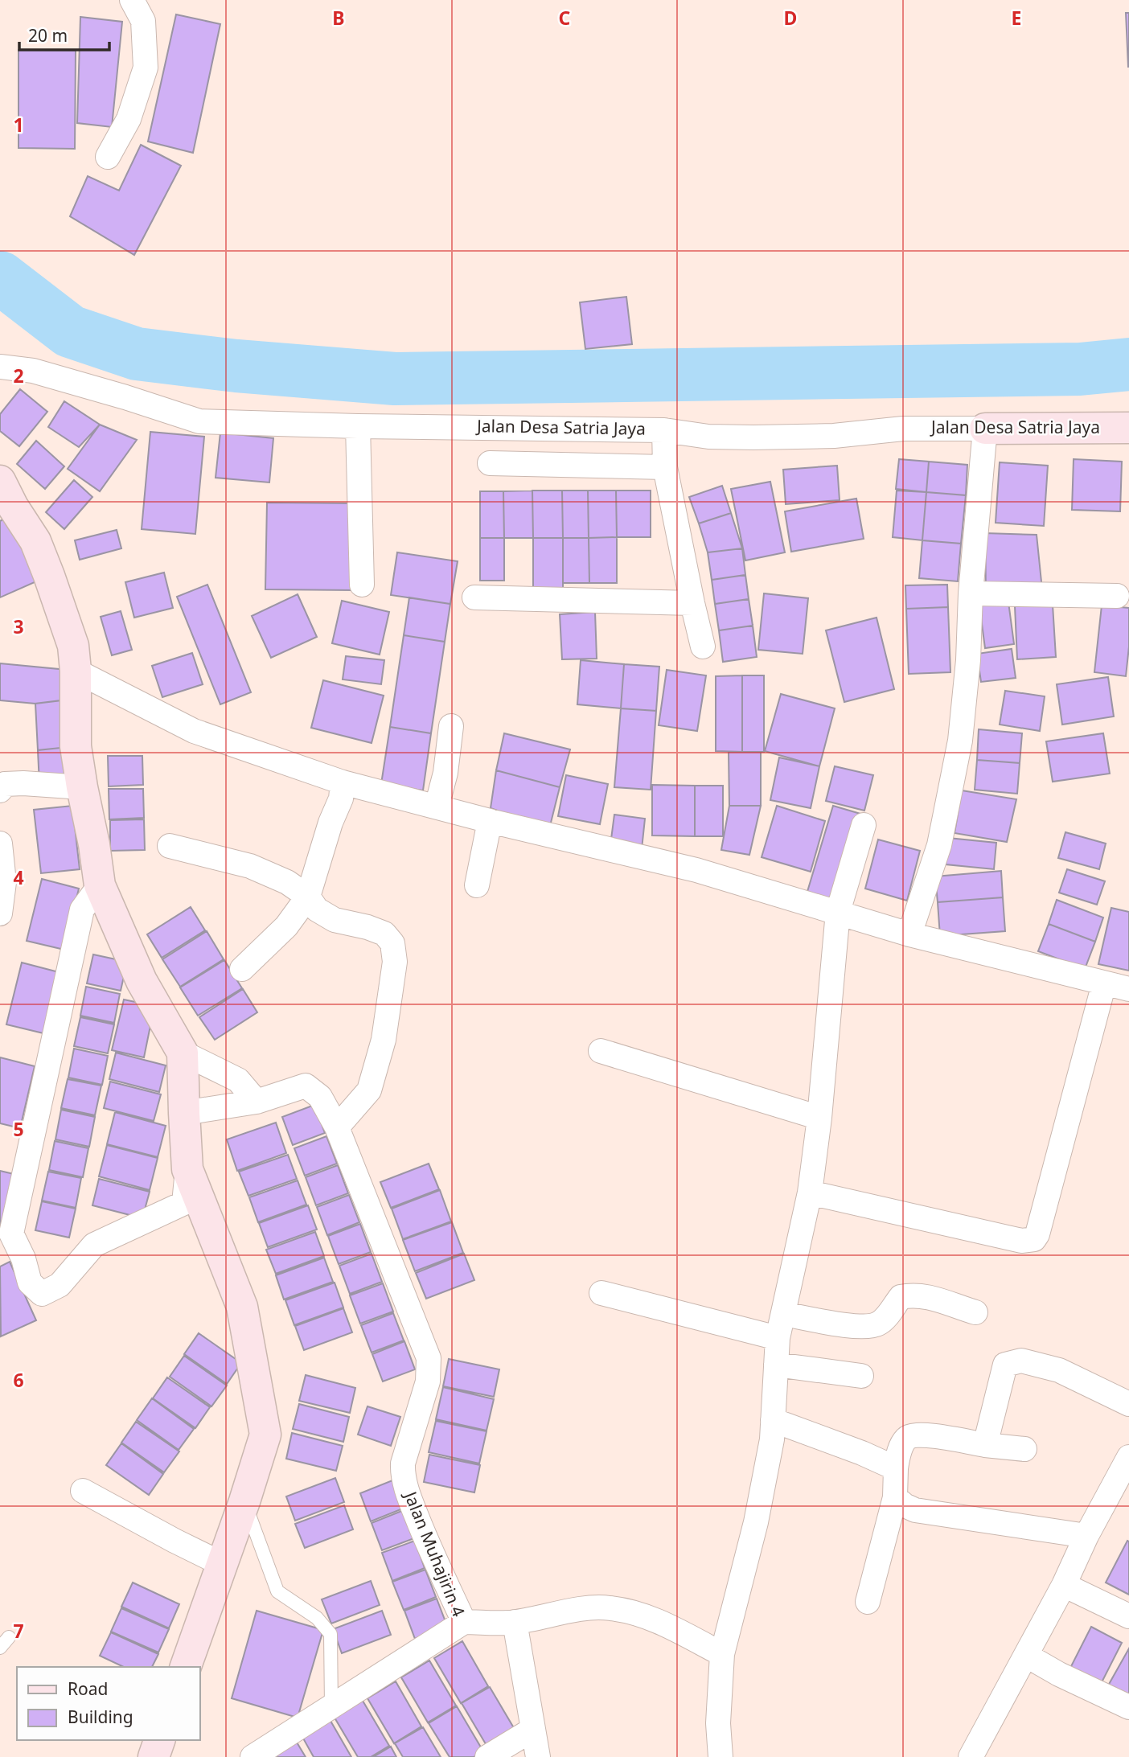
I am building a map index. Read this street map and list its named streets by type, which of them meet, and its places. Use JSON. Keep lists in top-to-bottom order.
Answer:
{
  "streets": {
    "street": ["Jalan Desa Satria Jaya", "Jalan Muhajirin 4"]
  },
  "legend": ["Road", "Building"],
  "scale_bar": "20 m",
  "grid": {
    "columns": [
      "B",
      "C",
      "D",
      "E"
    ],
    "rows": [
      "1",
      "2",
      "3",
      "4",
      "5",
      "6",
      "7"
    ]
  }
}
